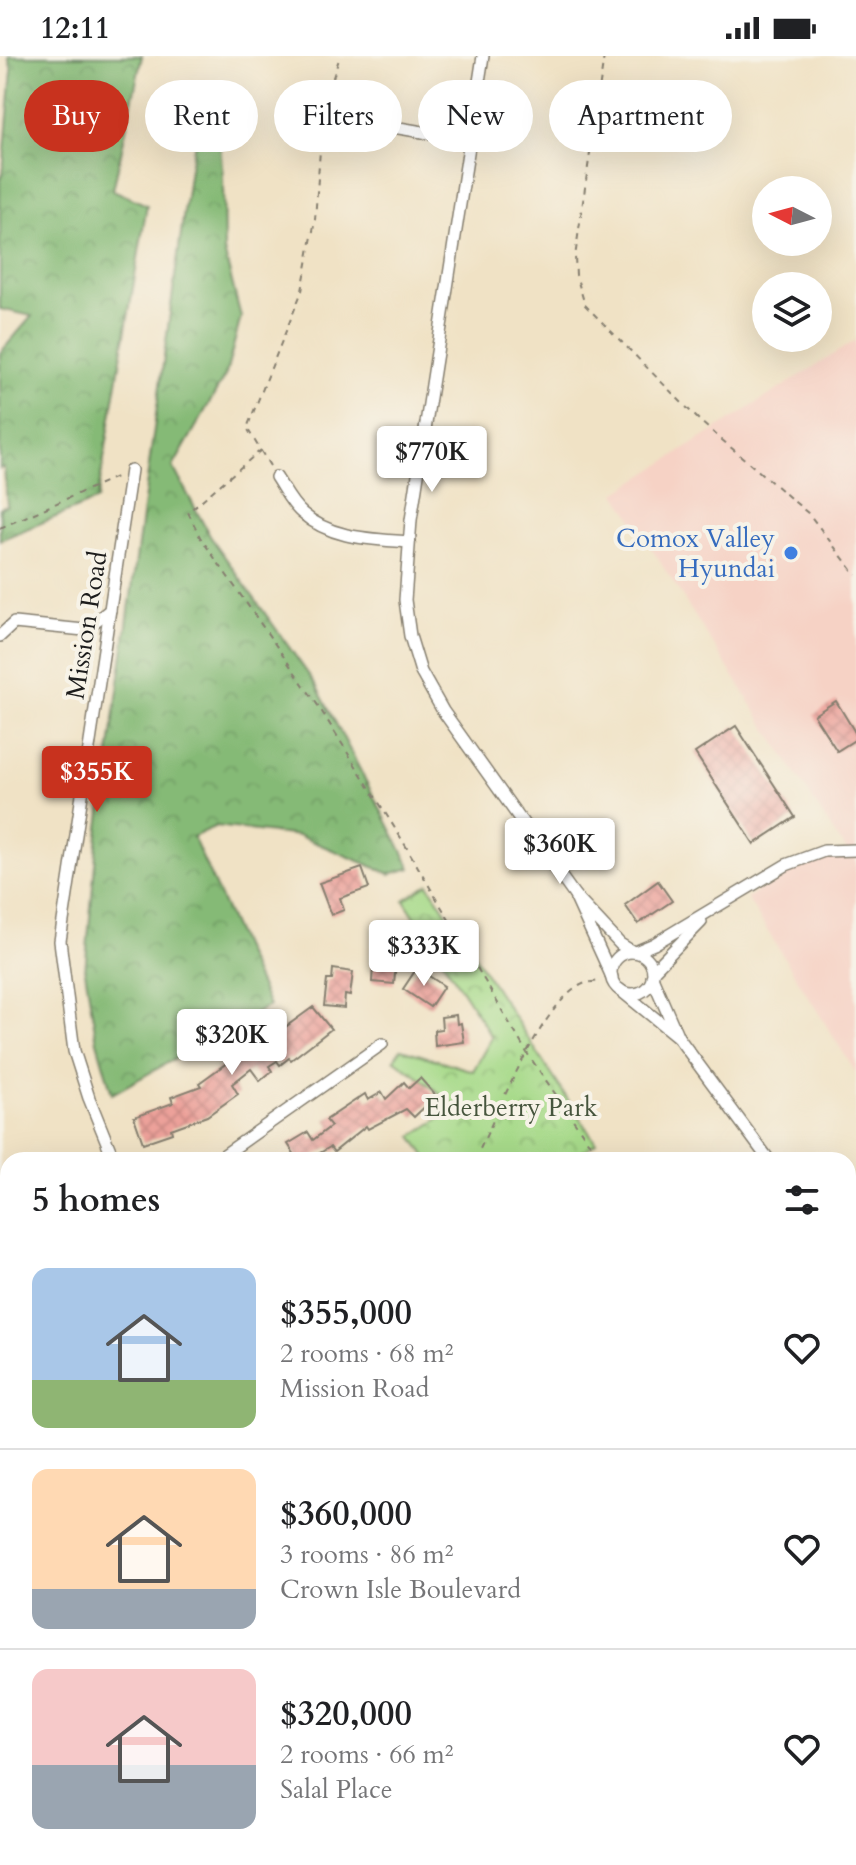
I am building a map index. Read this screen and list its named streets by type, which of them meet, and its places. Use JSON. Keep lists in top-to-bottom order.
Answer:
{
  "streets": {
    "street": ["Mission Road"]
  },
  "parks": ["Elderberry Park"],
  "places": ["Comox Valley Hyundai"],
  "north": "left",
  "page": {
    "status": "12:11",
    "chip": [
      "Buy",
      "Rent",
      "Filters",
      "New",
      "Apartment"
    ],
    "price": [
      "$770K",
      "$355K",
      "$360K",
      "$333K",
      "$320K"
    ],
    "heading": "5 homes",
    "list": [
      {
        "name": "$355,000",
        "note": "2 rooms · 68 m² · Mission Road"
      },
      {
        "name": "$360,000",
        "note": "3 rooms · 86 m² · Crown Isle Boulevard"
      },
      {
        "name": "$320,000",
        "note": "2 rooms · 66 m² · Salal Place"
      }
    ]
  }
}
